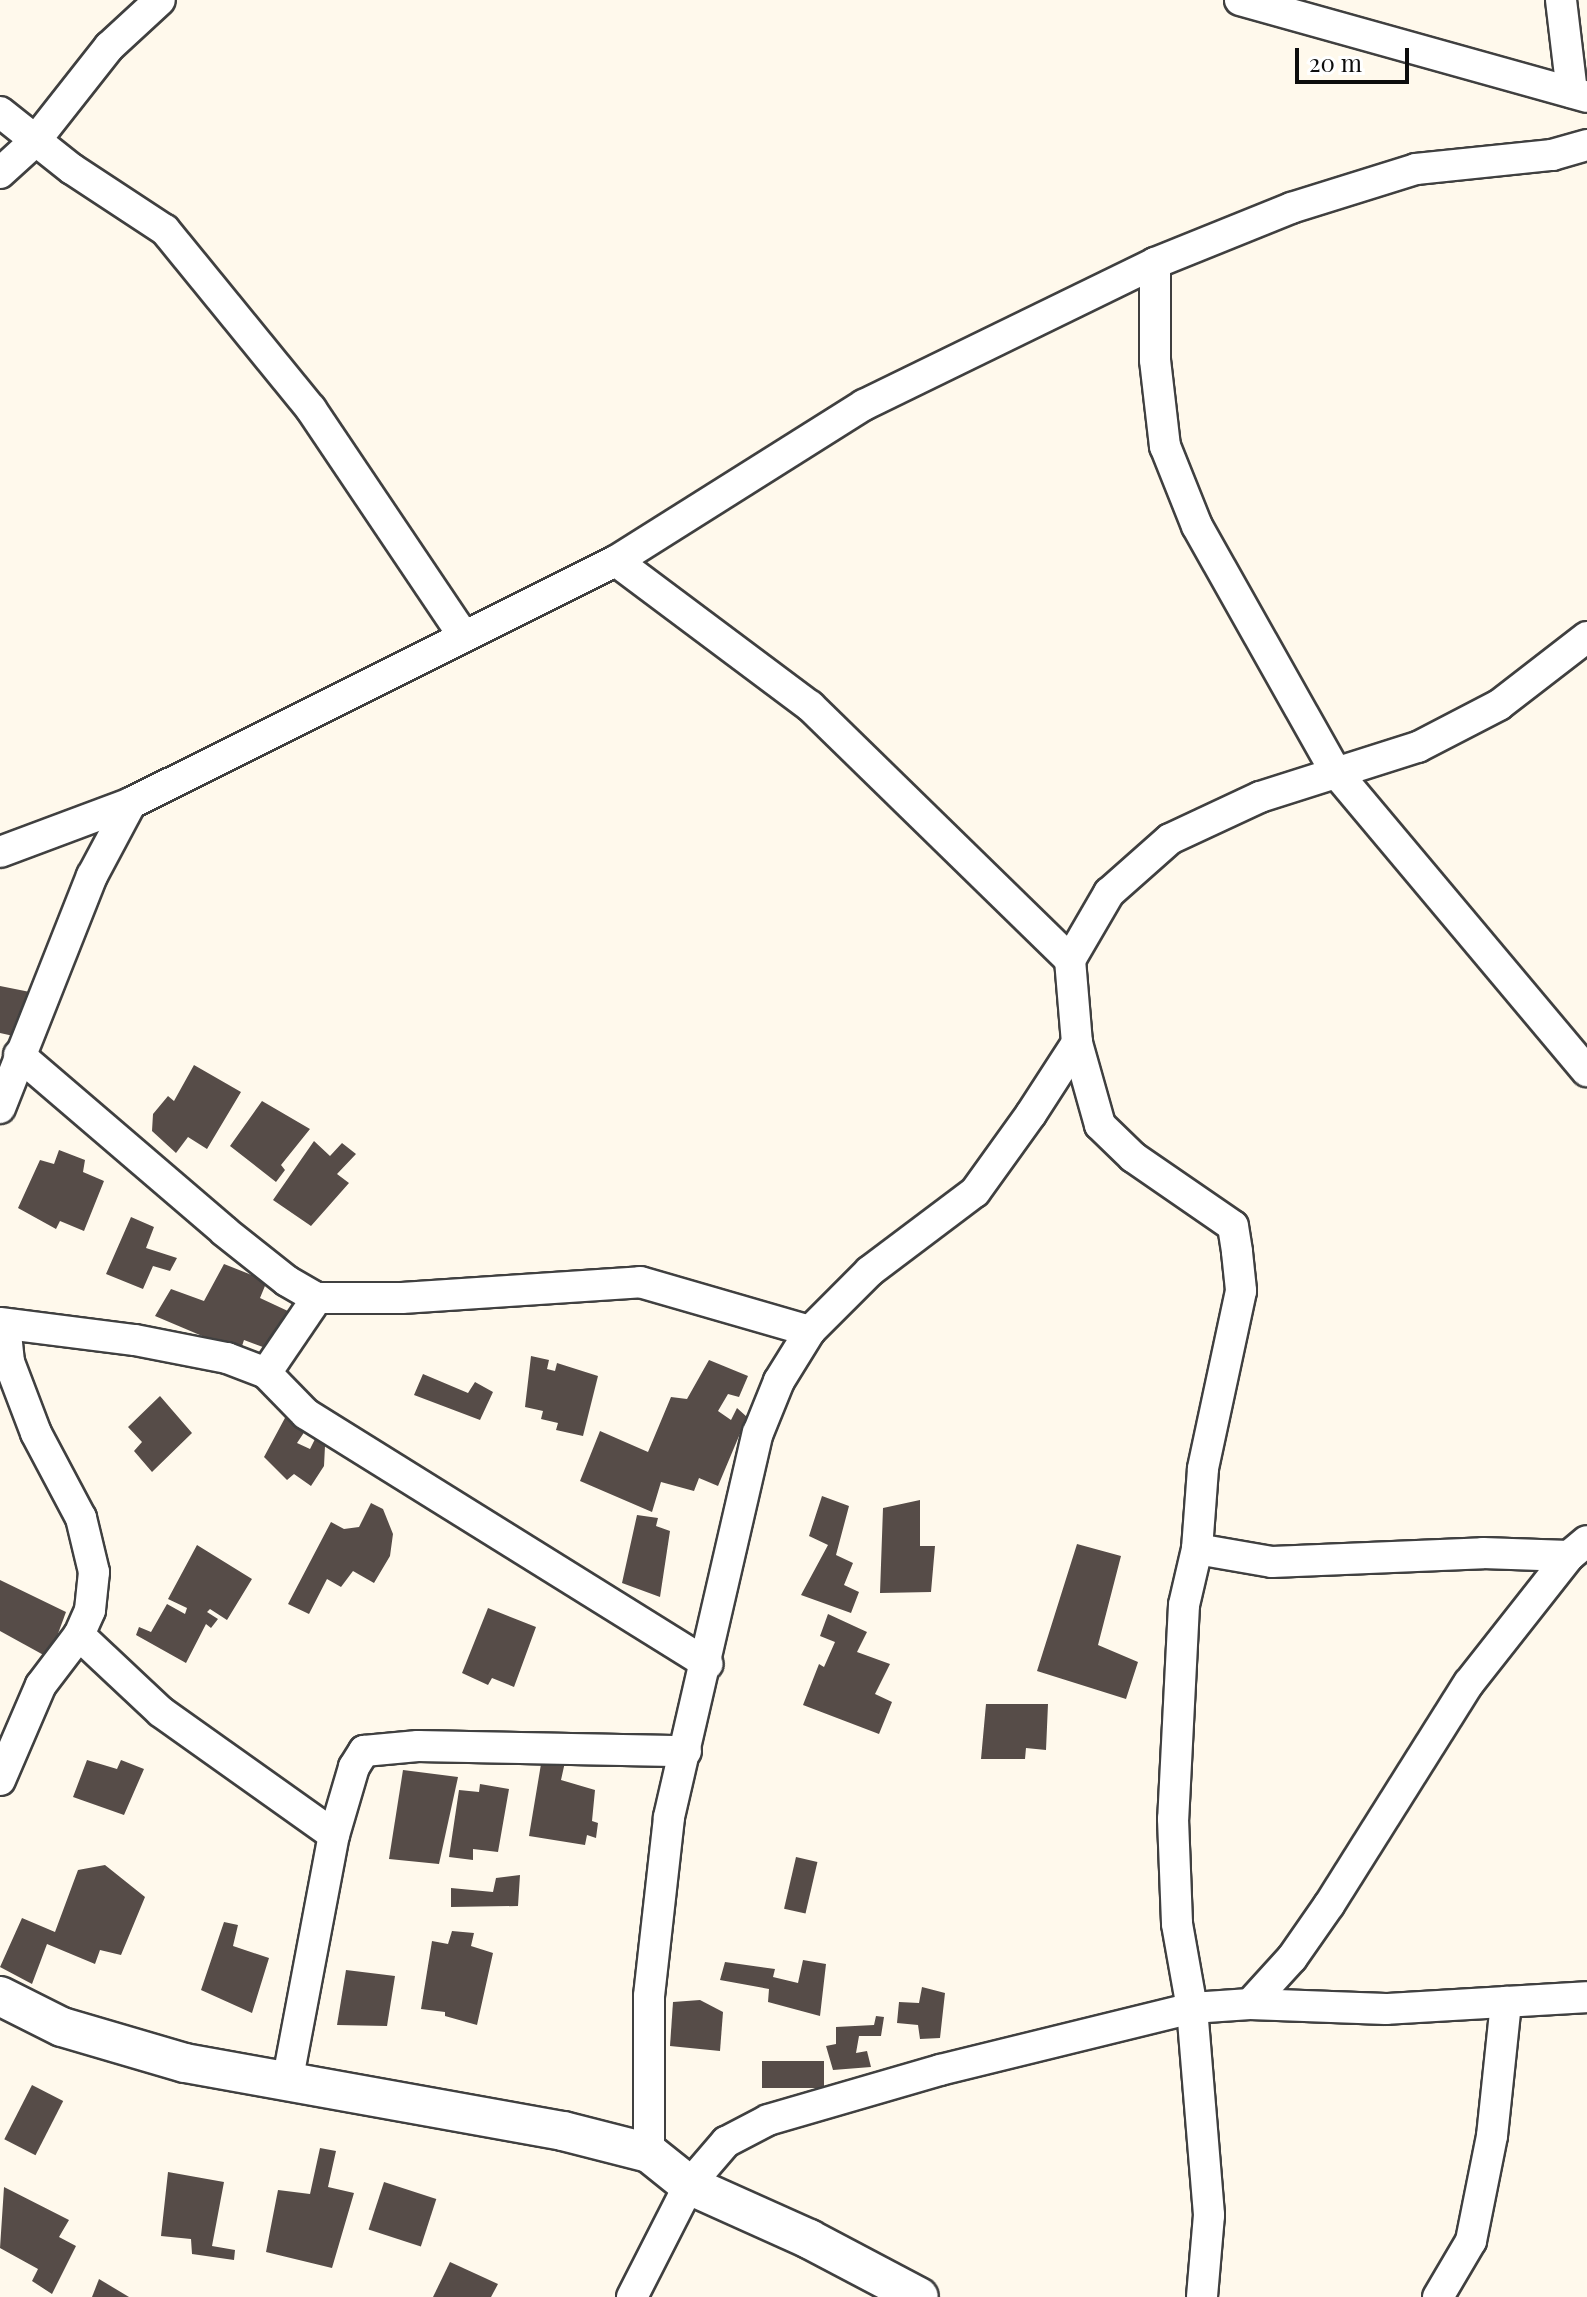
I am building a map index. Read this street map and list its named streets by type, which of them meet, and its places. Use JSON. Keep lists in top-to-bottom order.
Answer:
{
  "scale_bar": "20 m"
}
